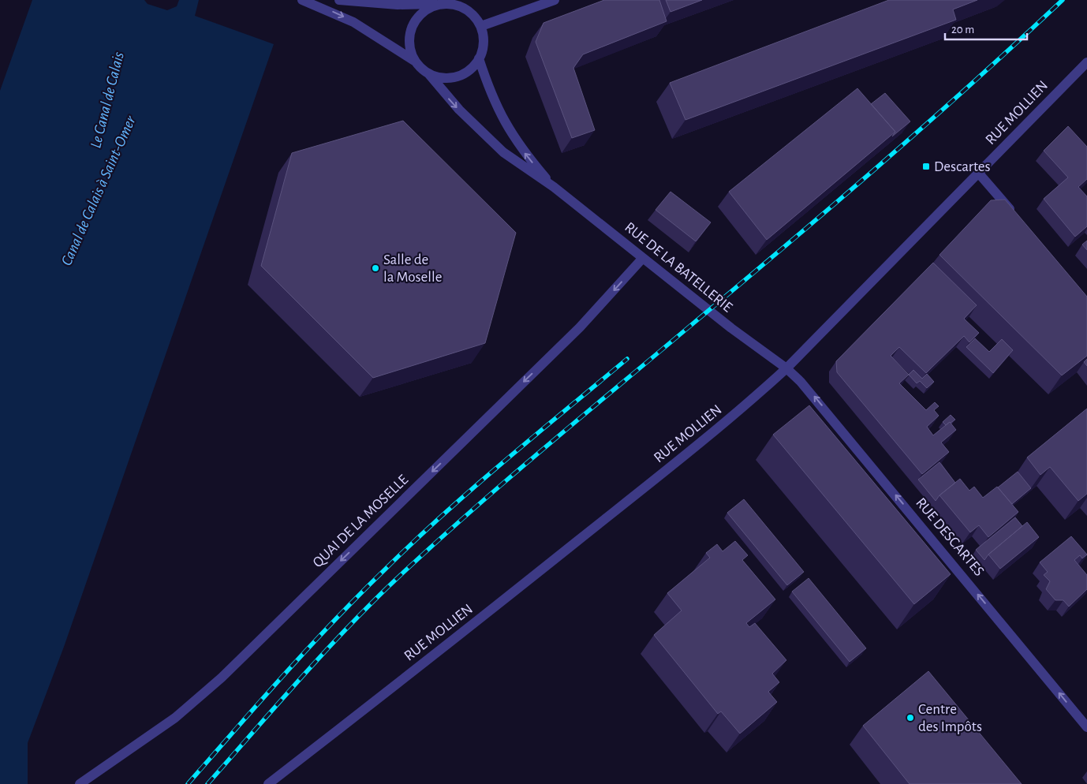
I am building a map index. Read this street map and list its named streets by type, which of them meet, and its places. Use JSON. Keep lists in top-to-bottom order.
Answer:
{
  "streets": {
    "street": [
      "RUE MOLLIEN",
      "RUE DE LA BATELLERIE",
      "QUAI DE LA MOSELLE",
      "RUE DESCARTES"
    ]
  },
  "crossings": [
    ["RUE MOLLIEN", "RUE DE LA BATELLERIE"],
    ["RUE MOLLIEN", "RUE DESCARTES"],
    ["RUE DE LA BATELLERIE", "QUAI DE LA MOSELLE"],
    ["RUE DE LA BATELLERIE", "RUE DESCARTES"]
  ],
  "one_way": ["QUAI DE LA MOSELLE", "RUE DESCARTES"],
  "water": ["Le Canal de Calais", "Canal de Calais à Saint-Omer"],
  "places": {
    "transit": ["Descartes"],
    "other": ["Salle de la Moselle", "Centre des Impôts"]
  },
  "scale_bar": "20 m"
}
